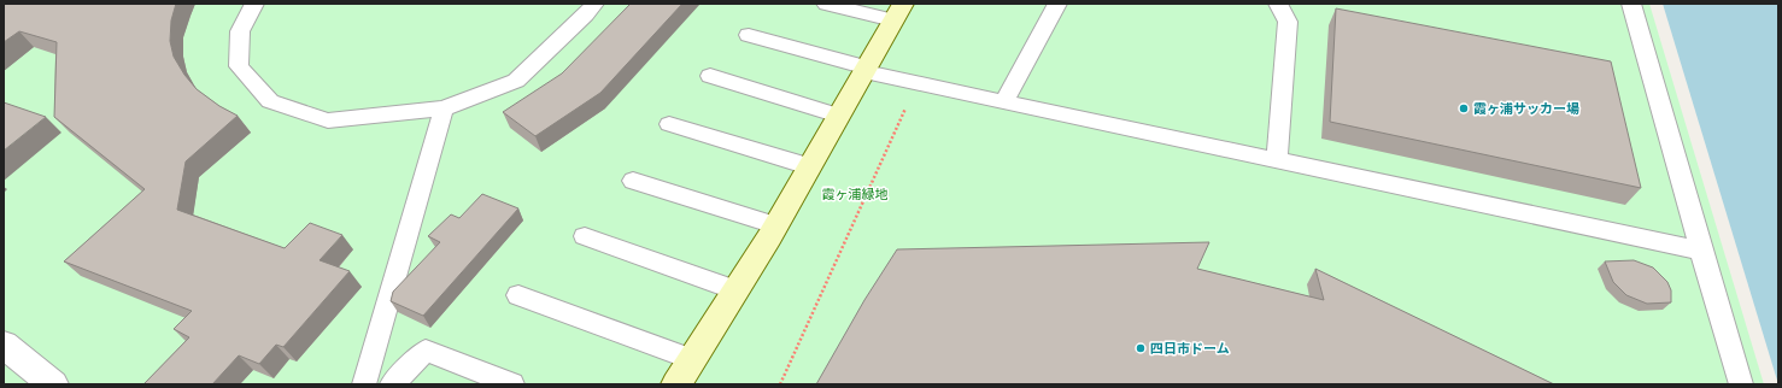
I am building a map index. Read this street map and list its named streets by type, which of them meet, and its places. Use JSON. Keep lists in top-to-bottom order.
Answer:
{
  "parks": ["霞ヶ浦緑地"],
  "places": ["霞ヶ浦サッカー場", "四日市ドーム"]
}
